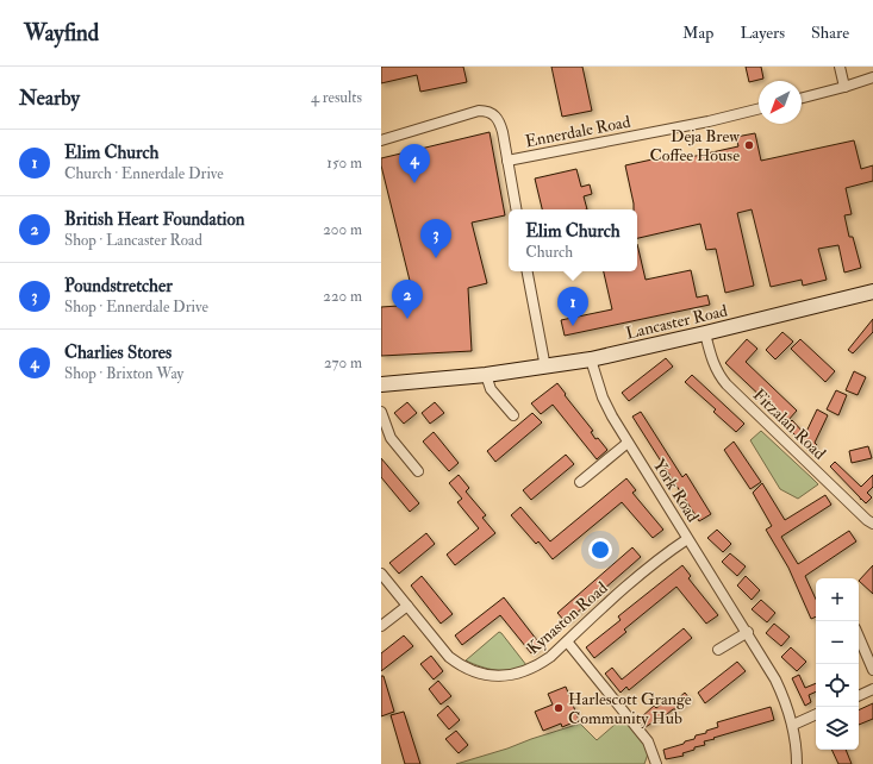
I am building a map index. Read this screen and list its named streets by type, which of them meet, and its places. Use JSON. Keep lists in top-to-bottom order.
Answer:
{
  "streets": {
    "street": [
      "Ennerdale Road",
      "Lancaster Road",
      "Fitzalan Road",
      "York Road",
      "Kynaston Road"
    ]
  },
  "crossings": [
    ["Lancaster Road", "Fitzalan Road"],
    ["Lancaster Road", "York Road"],
    ["York Road", "Kynaston Road"]
  ],
  "places": ["Deja Brew Coffee House", "Harlescott Grange Community Hub"],
  "north": "bottom left",
  "page": {
    "header": "Wayfind",
    "nav": ["Map", "Layers", "Share"],
    "heading": ["Nearby", "4 results"],
    "list": [
      {
        "mark": "1",
        "name": "Elim Church",
        "note": "Church · Ennerdale Drive",
        "value": "150 m"
      },
      {
        "mark": "2",
        "name": "British Heart Foundation",
        "note": "Shop · Lancaster Road",
        "value": "200 m"
      },
      {
        "mark": "3",
        "name": "Poundstretcher",
        "note": "Shop · Ennerdale Drive",
        "value": "220 m"
      },
      {
        "mark": "4",
        "name": "Charlies Stores",
        "note": "Shop · Brixton Way",
        "value": "270 m"
      }
    ],
    "pins": [
      "4",
      "3",
      "2",
      "1"
    ],
    "popup": ["Elim Church", "Church"],
    "map_buttons": ["+", "−"]
  }
}
